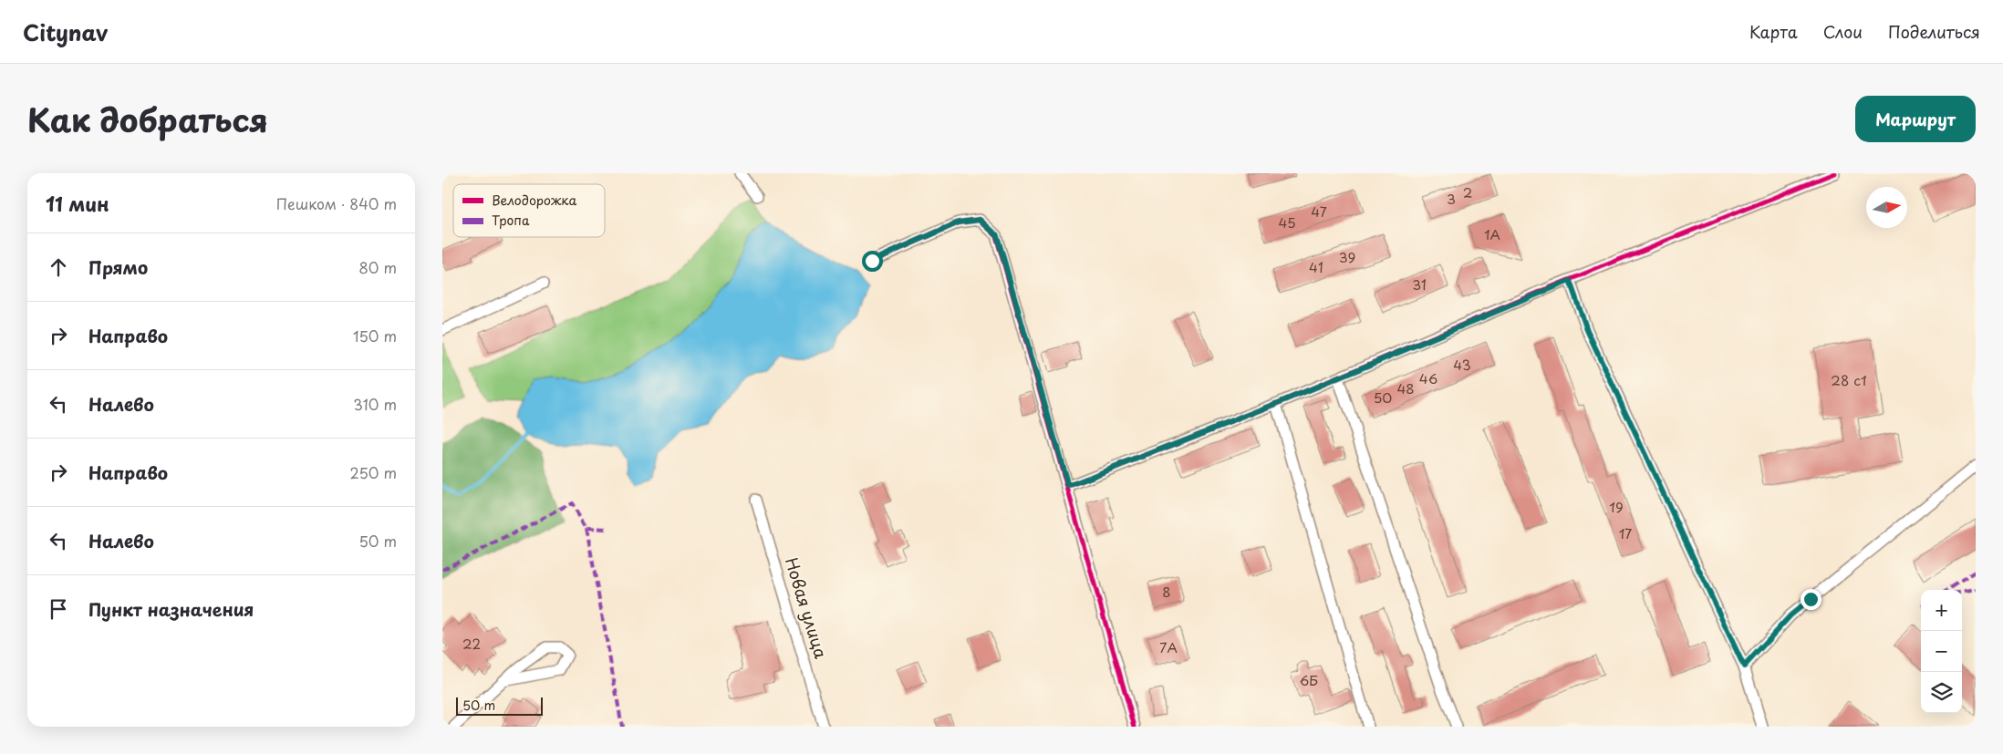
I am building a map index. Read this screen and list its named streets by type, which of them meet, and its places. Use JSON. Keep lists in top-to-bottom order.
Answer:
{
  "streets": {
    "street": ["Новая улица"]
  },
  "house_numbers": [
    "2",
    "3",
    "47",
    "45",
    "1А",
    "39",
    "41",
    "31",
    "43",
    "46",
    "28 с1",
    "48",
    "50",
    "19",
    "17",
    "8",
    "22",
    "7А",
    "6Б"
  ],
  "legend": ["Велодорожка", "Тропа"],
  "scale_bar": "50 m",
  "north": "right",
  "page": {
    "header": "Citynav",
    "nav": ["Карта", "Слои", "Поделиться"],
    "title": "Как добраться",
    "buttons": "Маршрут",
    "heading": ["11 мин", "Пешком · 840 m"],
    "list": [
      ["Прямо", "80 m"],
      ["Направо", "150 m"],
      ["Налево", "310 m"],
      ["Направо", "250 m"],
      ["Налево", "50 m"],
      "Пункт назначения"
    ],
    "map_buttons": ["+", "−"],
    "scale": "50 m"
  }
}
